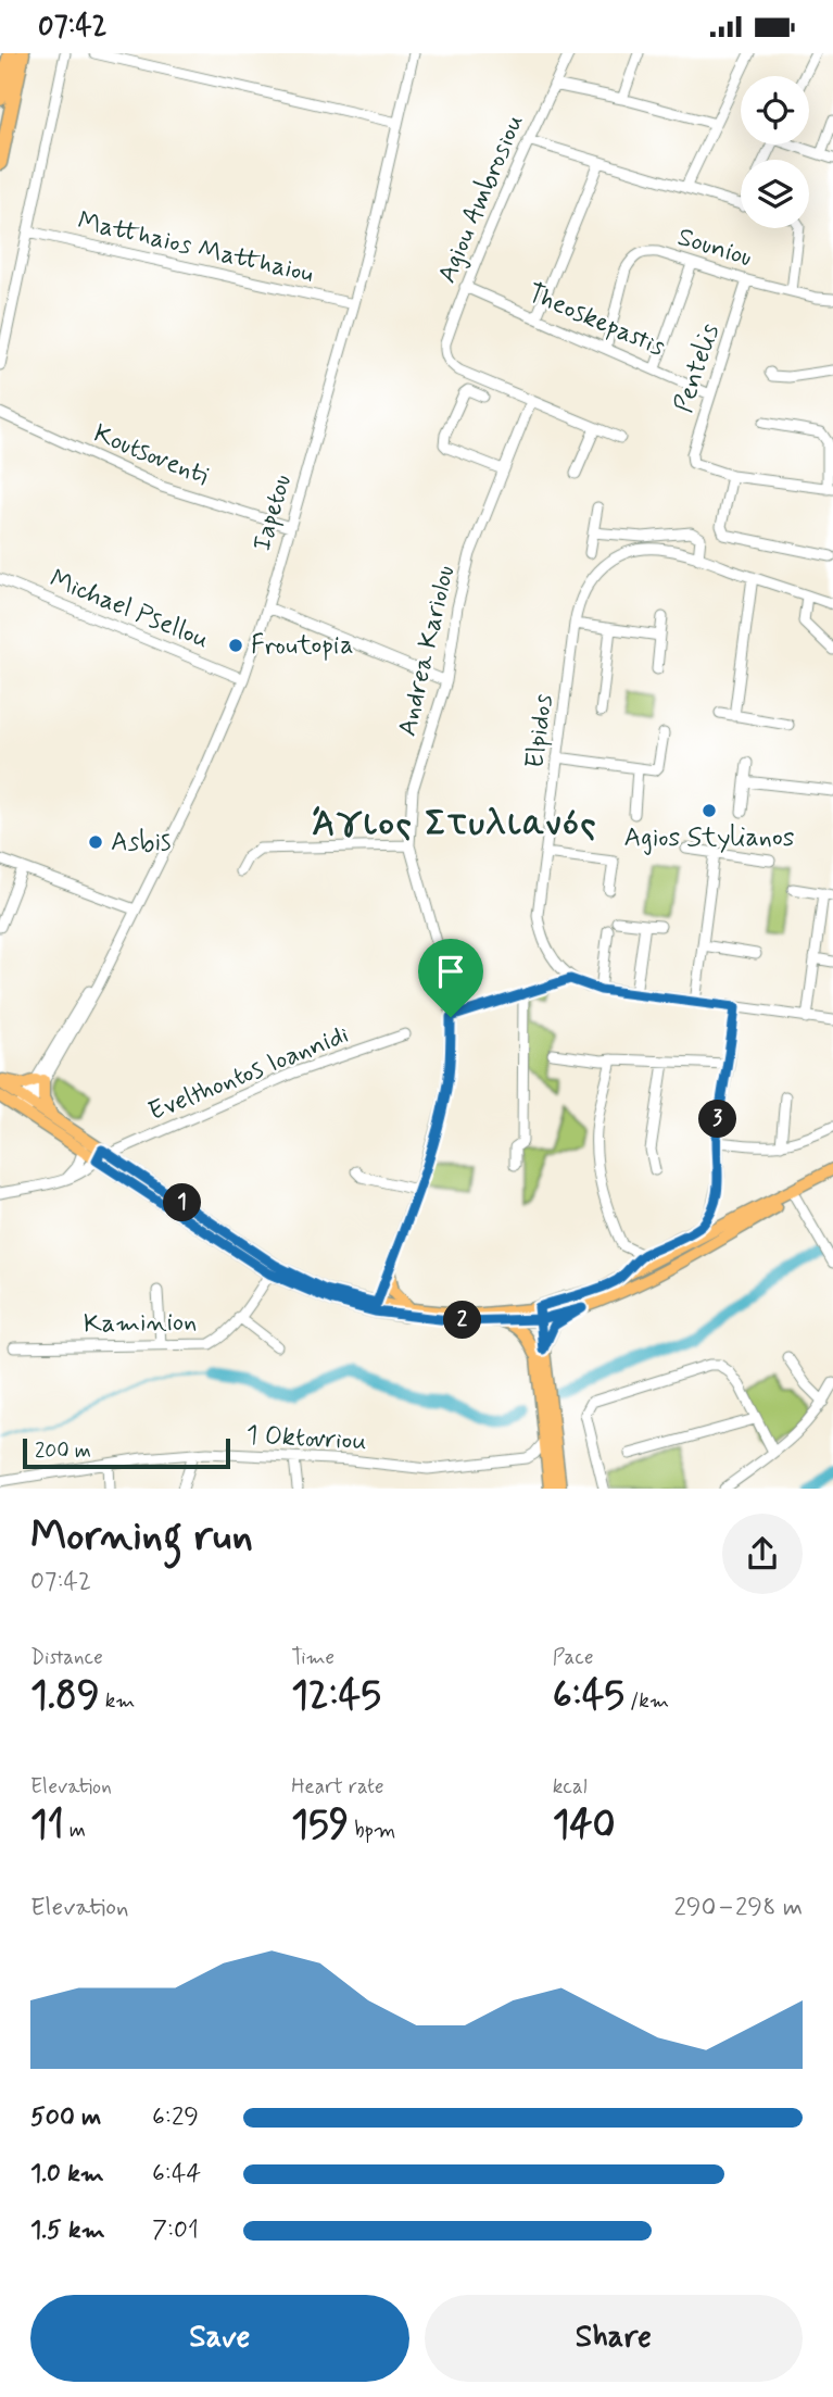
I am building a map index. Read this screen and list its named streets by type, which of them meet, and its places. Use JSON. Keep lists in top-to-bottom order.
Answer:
{
  "streets": {
    "street": [
      "Agiou Ambrosiou",
      "Matthaios Matthaiou",
      "Souniou",
      "Theoskepastis",
      "Pentelis",
      "Koutsoventi",
      "Iapetou",
      "Michael Psellou",
      "Andrea Kariolou",
      "Elpidos",
      "Evelthontos Ioannidi",
      "Kaminion",
      "1 Oktovriou"
    ]
  },
  "crossings": [
    ["Agiou Ambrosiou", "Theoskepastis"],
    ["Agiou Ambrosiou", "Andrea Kariolou"],
    ["Matthaios Matthaiou", "Iapetou"],
    ["Souniou", "Theoskepastis"],
    ["Souniou", "Pentelis"],
    ["Theoskepastis", "Pentelis"],
    ["Koutsoventi", "Iapetou"],
    ["Iapetou", "Michael Psellou"]
  ],
  "districts": ["Άγιος Στυλιανός"],
  "places": ["Froutopia", "Agios Stylianos", "Asbis"],
  "scale_bar": "200 m",
  "page": {
    "status": "07:42",
    "pins": ["3", "1", "2"],
    "scale": "200 m",
    "heading": ["Morning run", "07:42"],
    "stats": [
      ["Distance", "1.89 km"],
      ["Time", "12:45"],
      ["Pace", "6:45 /km"],
      ["Elevation", "11 m"],
      ["Heart rate", "159 bpm"],
      ["kcal", "140"]
    ],
    "chart": ["Elevation", "290–298 m"],
    "list": [
      {
        "name": "500 m",
        "note": "6:29"
      },
      {
        "name": "1.0 km",
        "note": "6:44"
      },
      {
        "name": "1.5 km",
        "note": "7:01"
      }
    ],
    "buttons": ["Save", "Share"]
  }
}
